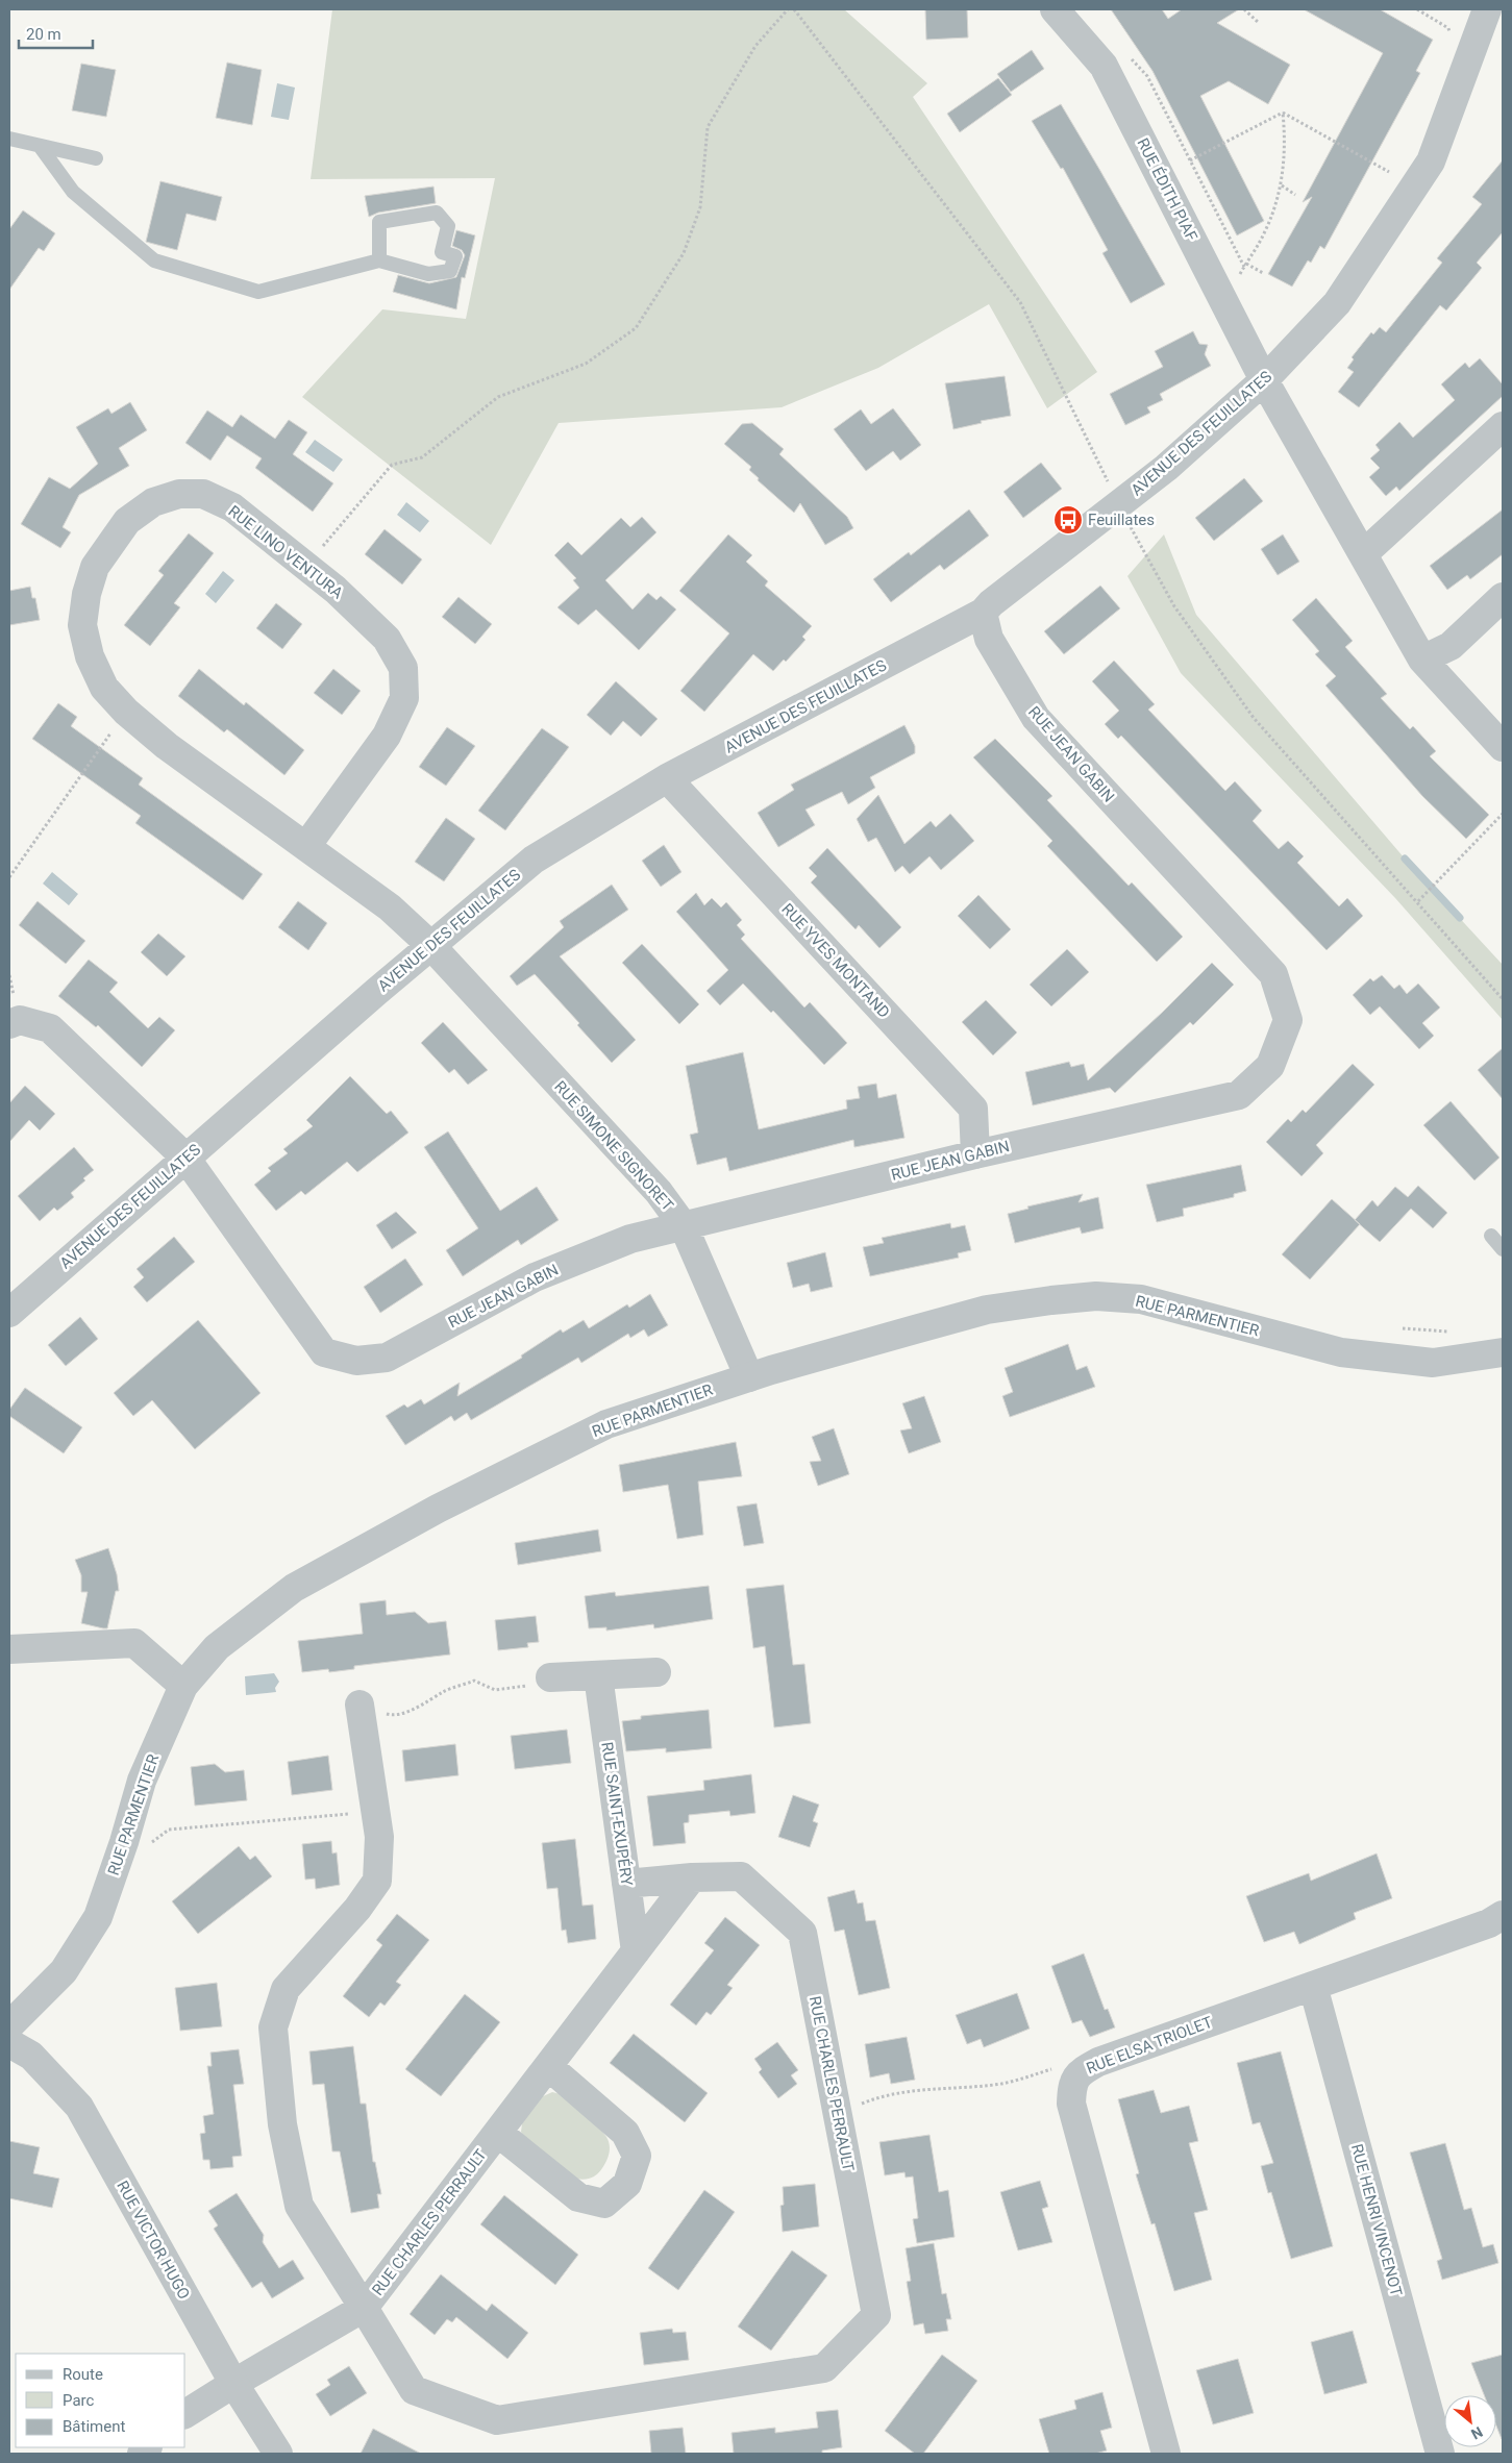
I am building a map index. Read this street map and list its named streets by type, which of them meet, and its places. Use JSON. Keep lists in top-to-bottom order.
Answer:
{
  "streets": {
    "street": [
      "RUE ÉDITH PIAF",
      "AVENUE DES FEUILLATES",
      "RUE LINO VENTURA",
      "RUE JEAN GABIN",
      "RUE YVES MONTAND",
      "RUE SIMONE SIGNORET",
      "RUE PARMENTIER",
      "RUE SAINT-EXUPÉRY",
      "RUE ELSA TRIOLET",
      "RUE CHARLES PERRAULT",
      "RUE HENRI VINCENOT",
      "RUE VICTOR HUGO"
    ]
  },
  "crossings": [
    ["RUE ÉDITH PIAF", "AVENUE DES FEUILLATES"],
    ["AVENUE DES FEUILLATES", "RUE LINO VENTURA"],
    ["AVENUE DES FEUILLATES", "RUE JEAN GABIN"],
    ["AVENUE DES FEUILLATES", "RUE YVES MONTAND"],
    ["AVENUE DES FEUILLATES", "RUE SIMONE SIGNORET"],
    ["RUE LINO VENTURA", "RUE SIMONE SIGNORET"],
    ["RUE JEAN GABIN", "RUE YVES MONTAND"],
    ["RUE JEAN GABIN", "RUE SIMONE SIGNORET"],
    ["RUE SIMONE SIGNORET", "RUE PARMENTIER"],
    ["RUE SAINT-EXUPÉRY", "RUE CHARLES PERRAULT"],
    ["RUE ELSA TRIOLET", "RUE HENRI VINCENOT"],
    ["RUE CHARLES PERRAULT", "RUE VICTOR HUGO"]
  ],
  "places": {
    "bus stop": ["Feuillates"]
  },
  "legend": ["Route", "Parc", "Bâtiment"],
  "scale_bar": "20 m",
  "north": "bottom right"
}
